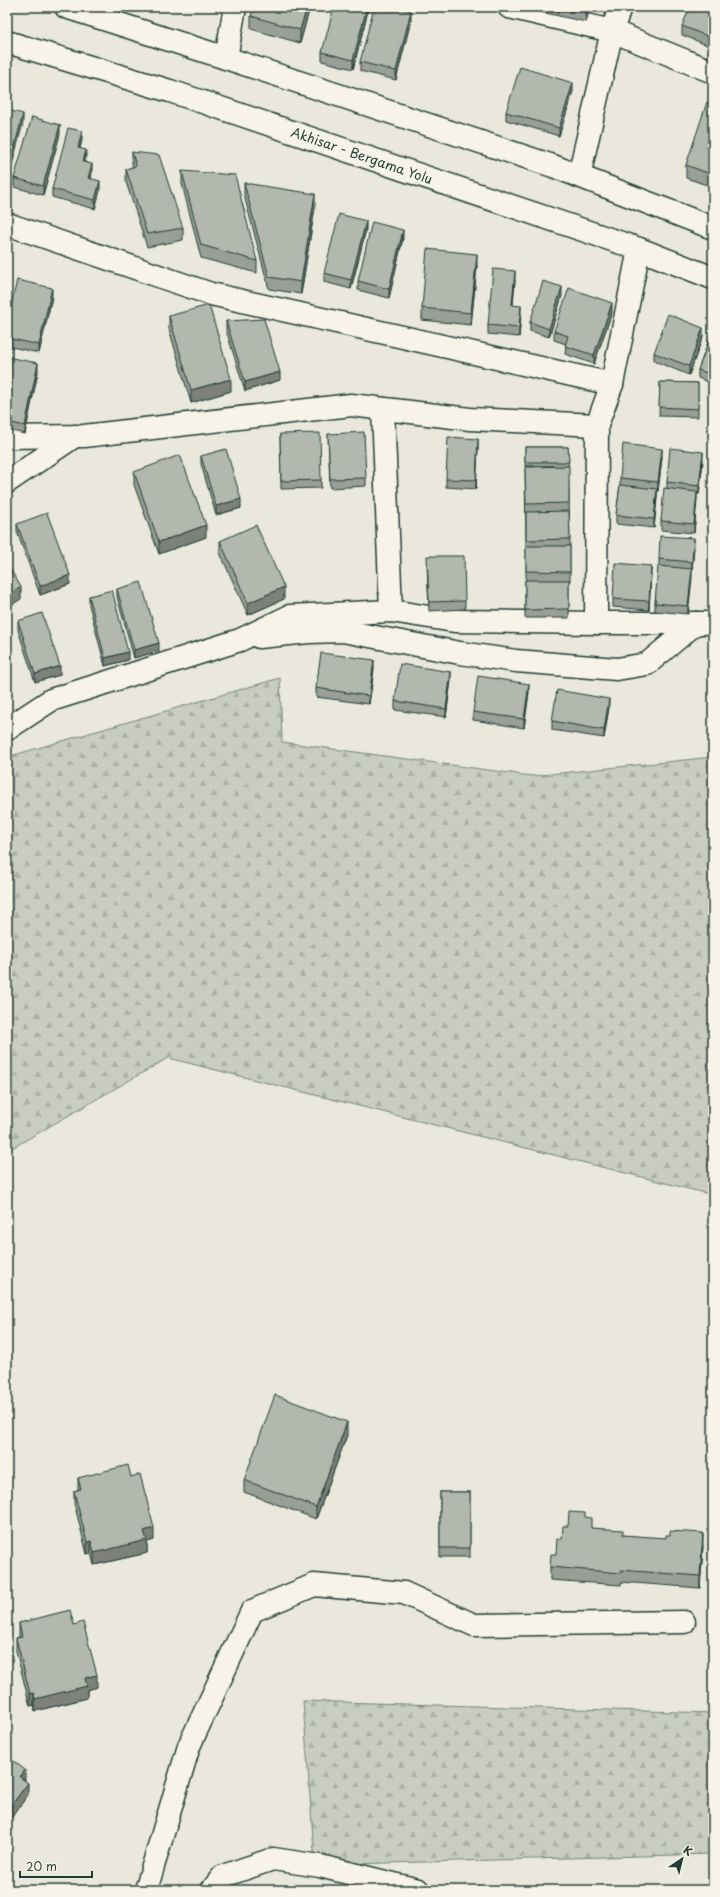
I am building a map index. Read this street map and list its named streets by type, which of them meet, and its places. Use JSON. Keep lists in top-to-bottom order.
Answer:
{
  "streets": {
    "street": ["Akhisar - Bergama Yolu"]
  },
  "scale_bar": "20 m",
  "north": "top right"
}
